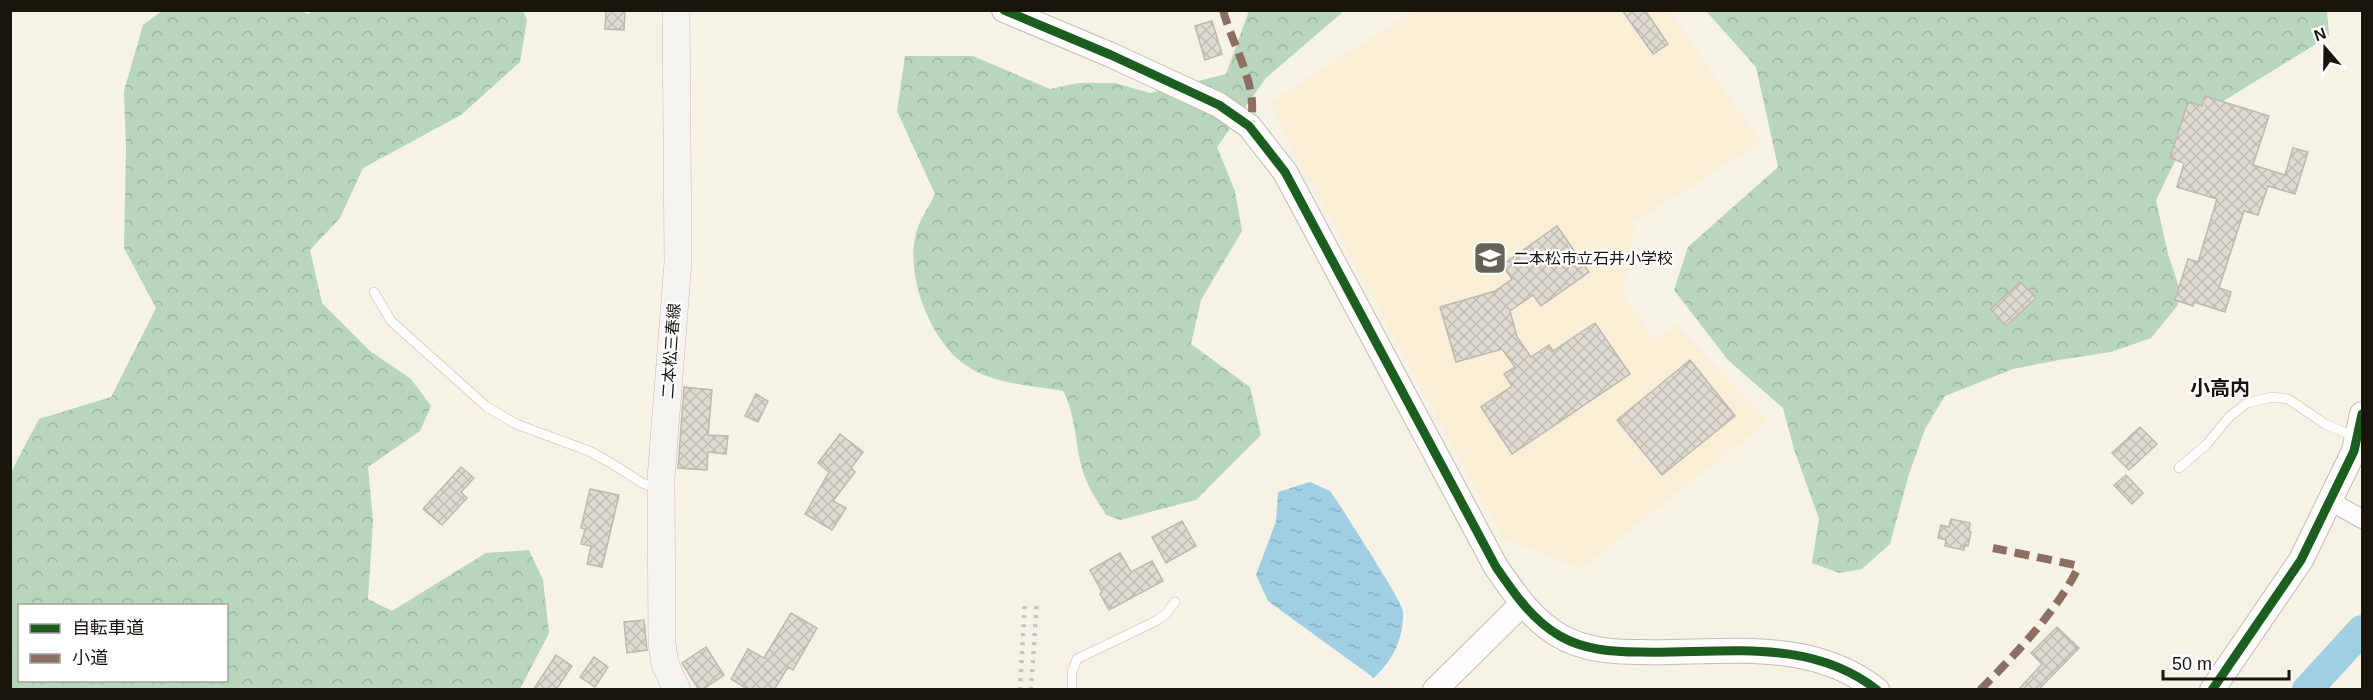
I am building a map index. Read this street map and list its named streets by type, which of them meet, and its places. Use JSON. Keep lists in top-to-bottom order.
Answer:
{
  "streets": {
    "main road": ["二本松三春線"]
  },
  "districts": ["小高内"],
  "places": {
    "school or university": ["二本松市立石井小学校"]
  },
  "legend": ["自転車道", "小道"],
  "scale_bar": "50 m",
  "north": "top"
}
